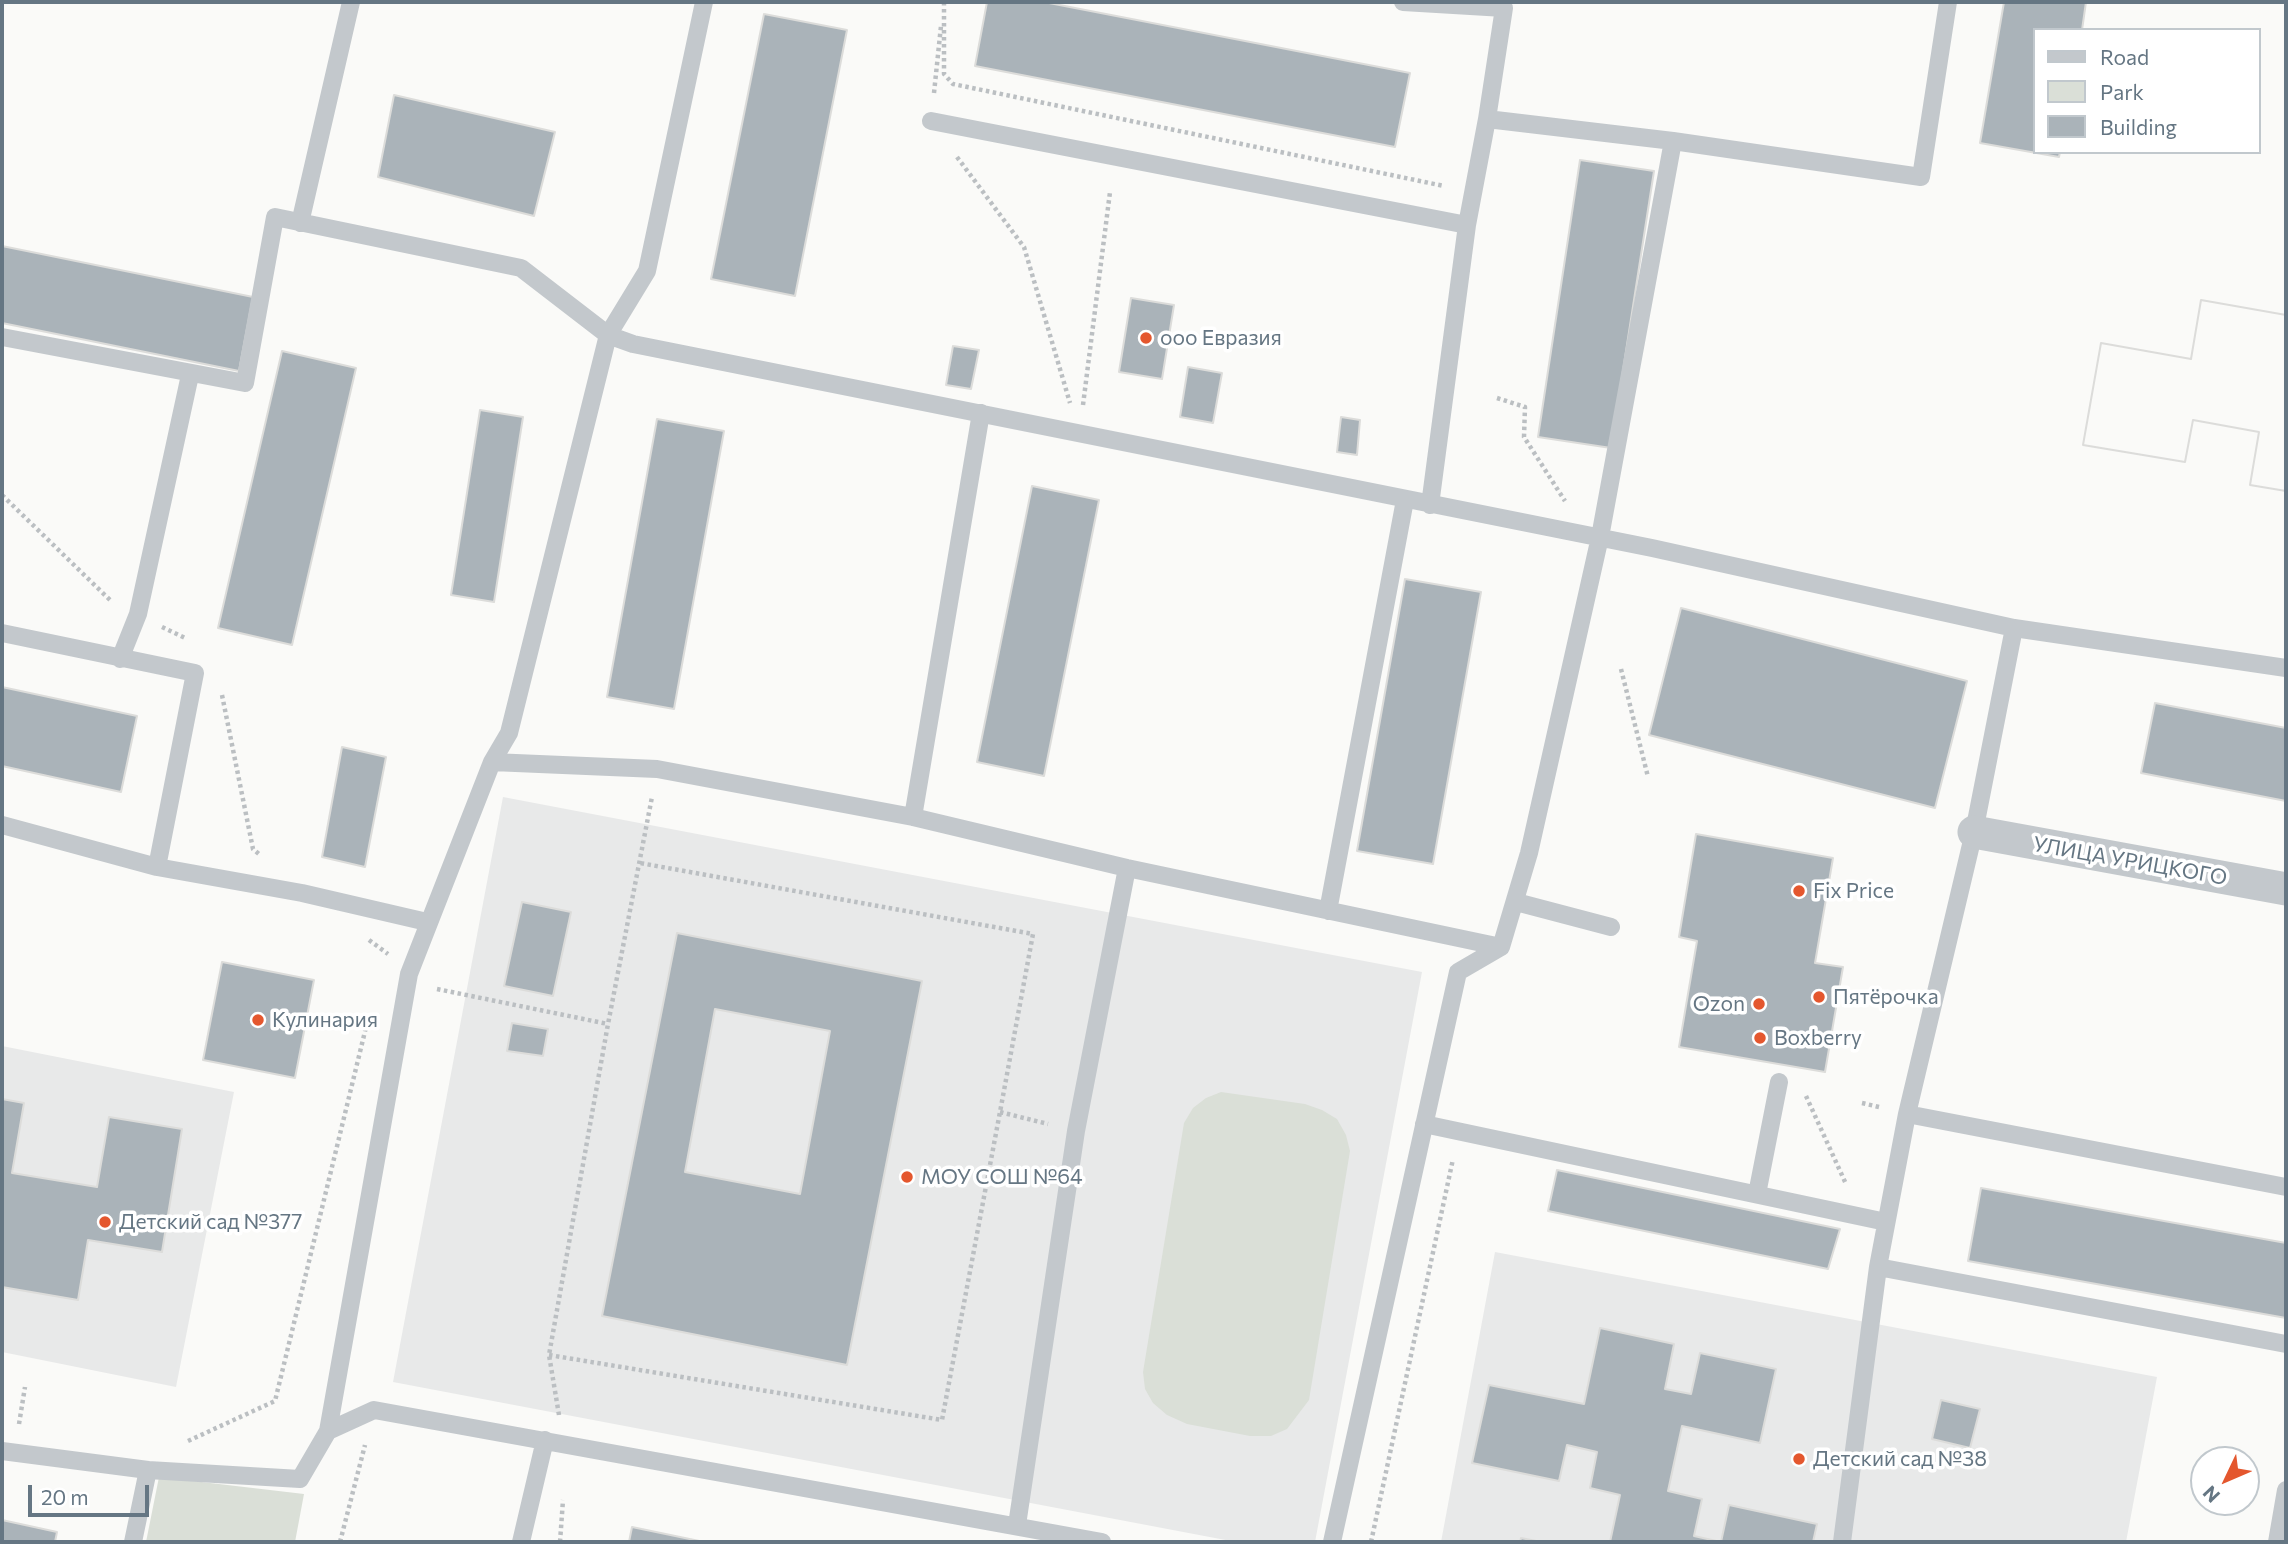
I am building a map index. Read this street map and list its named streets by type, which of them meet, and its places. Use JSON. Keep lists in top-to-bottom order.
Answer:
{
  "streets": {
    "street": ["УЛИЦА УРИЦКОГО"]
  },
  "places": [
    "ооо Евразия",
    "Fix Price",
    "Пятёрочка",
    "Ozon",
    "Кулинария",
    "Boxberry",
    "МОУ СОШ №64",
    "Детский сад №377",
    "Детский сад №38"
  ],
  "legend": ["Road", "Park", "Building"],
  "scale_bar": "20 m",
  "north": "bottom left"
}
